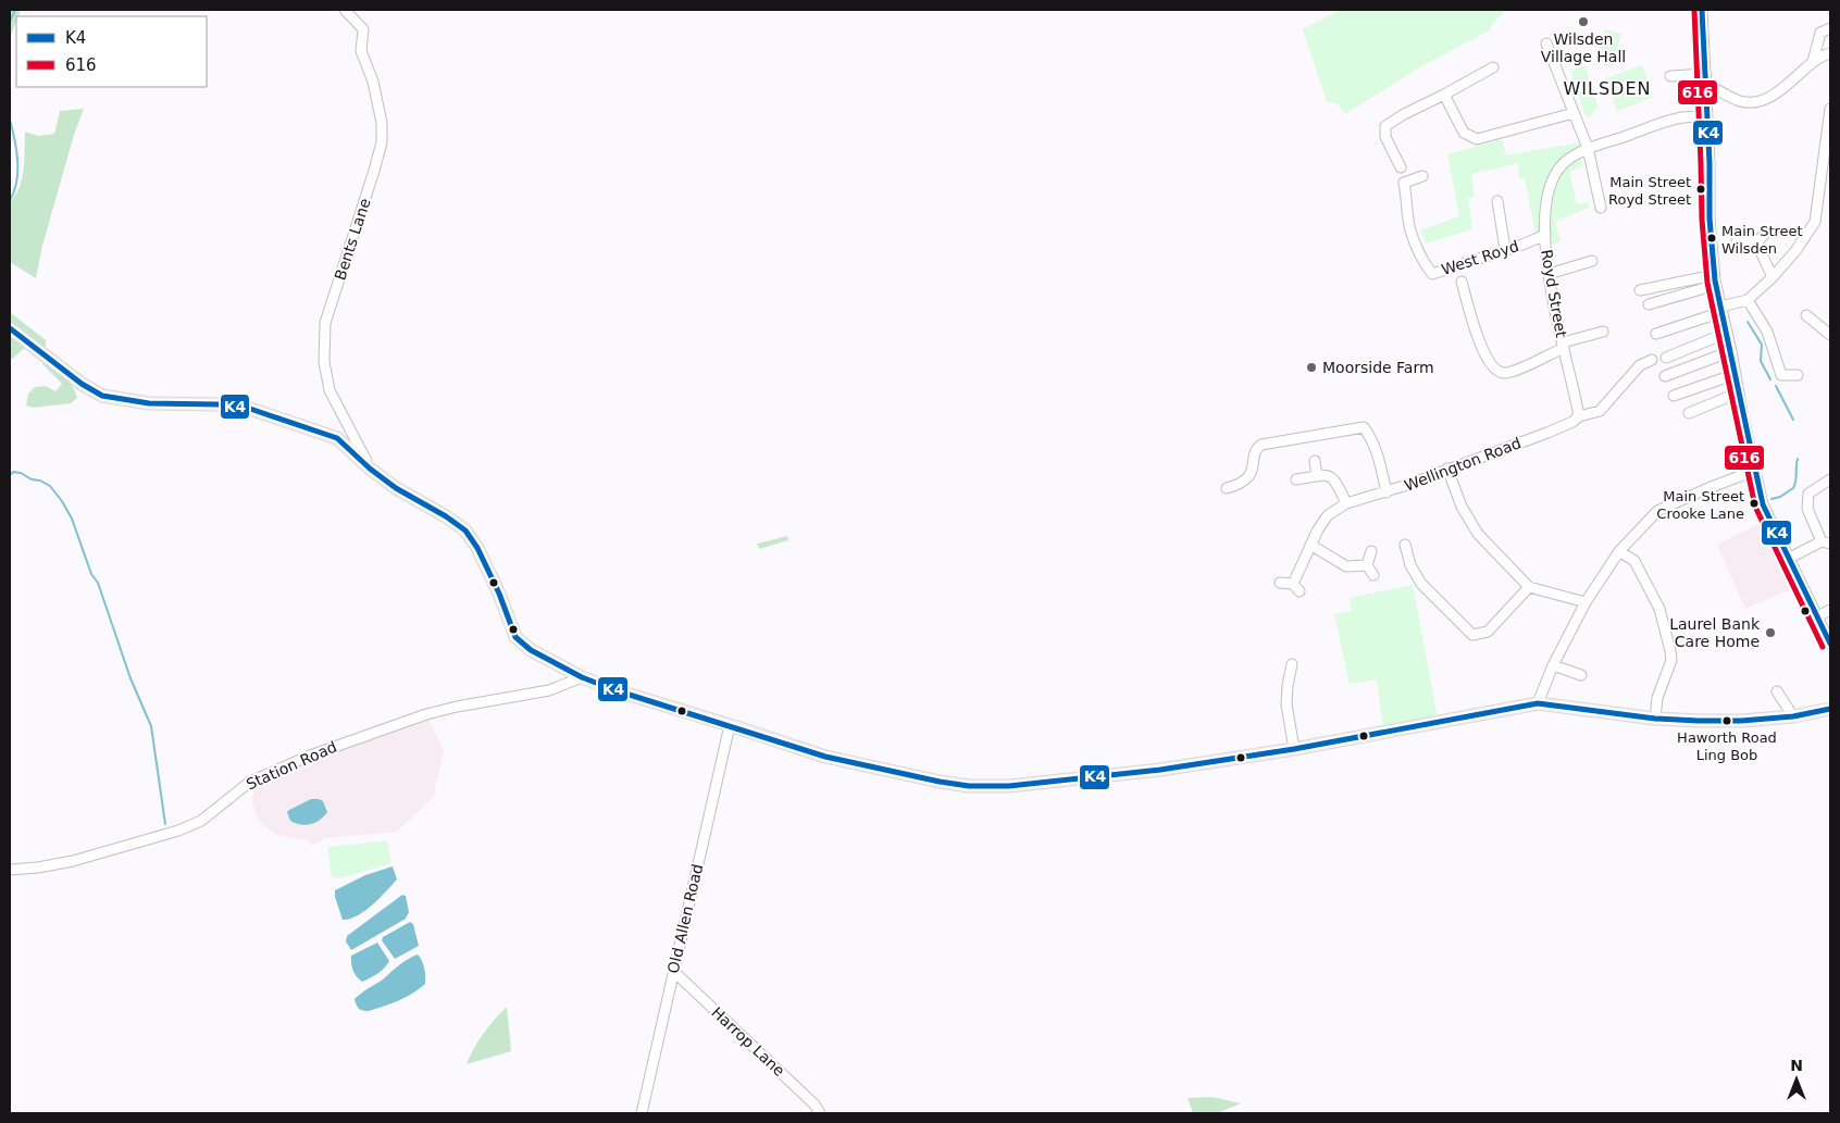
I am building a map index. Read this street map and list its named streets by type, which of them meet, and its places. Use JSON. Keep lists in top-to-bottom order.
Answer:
{
  "streets": {
    "street": [
      "Bents Lane",
      "West Royd",
      "Royd Street",
      "Wellington Road",
      "Station Road",
      "Old Allen Road",
      "Harrop Lane"
    ]
  },
  "crossings": [
    ["West Royd", "Royd Street"],
    ["Royd Street", "Wellington Road"],
    ["Old Allen Road", "Harrop Lane"]
  ],
  "districts": ["WILSDEN"],
  "places": [
    "Wilsden Village Hall",
    "Main Street Royd Street",
    "Main Street Wilsden",
    "Moorside Farm",
    "Main Street Crooke Lane",
    "Laurel Bank Care Home",
    "Haworth Road Ling Bob"
  ],
  "lines": ["transit line K4", "transit line 616"],
  "legend": ["K4", "616"],
  "north": "top"
}
